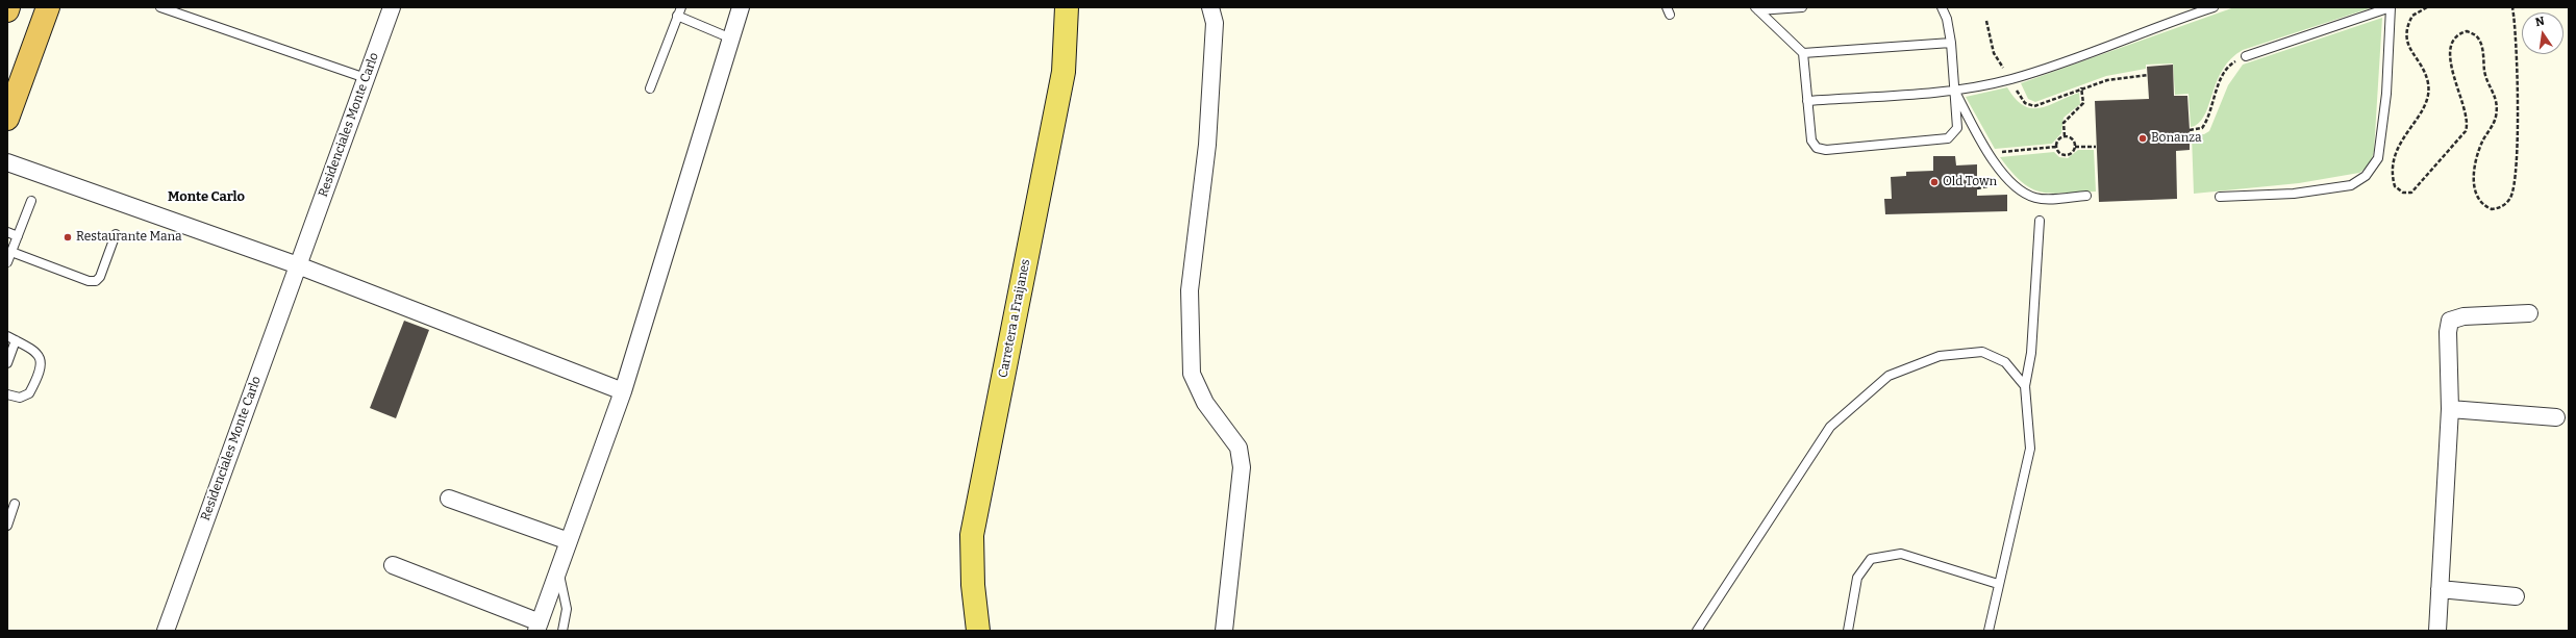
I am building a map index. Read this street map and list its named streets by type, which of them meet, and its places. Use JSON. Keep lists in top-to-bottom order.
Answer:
{
  "streets": {
    "main road": ["Carretera a Fraijanes"],
    "street": ["Residenciales Monte Carlo"]
  },
  "districts": ["Monte Carlo"],
  "places": ["Bonanza", "Old Town", "Restaurante Mana"],
  "north": "top"
}
